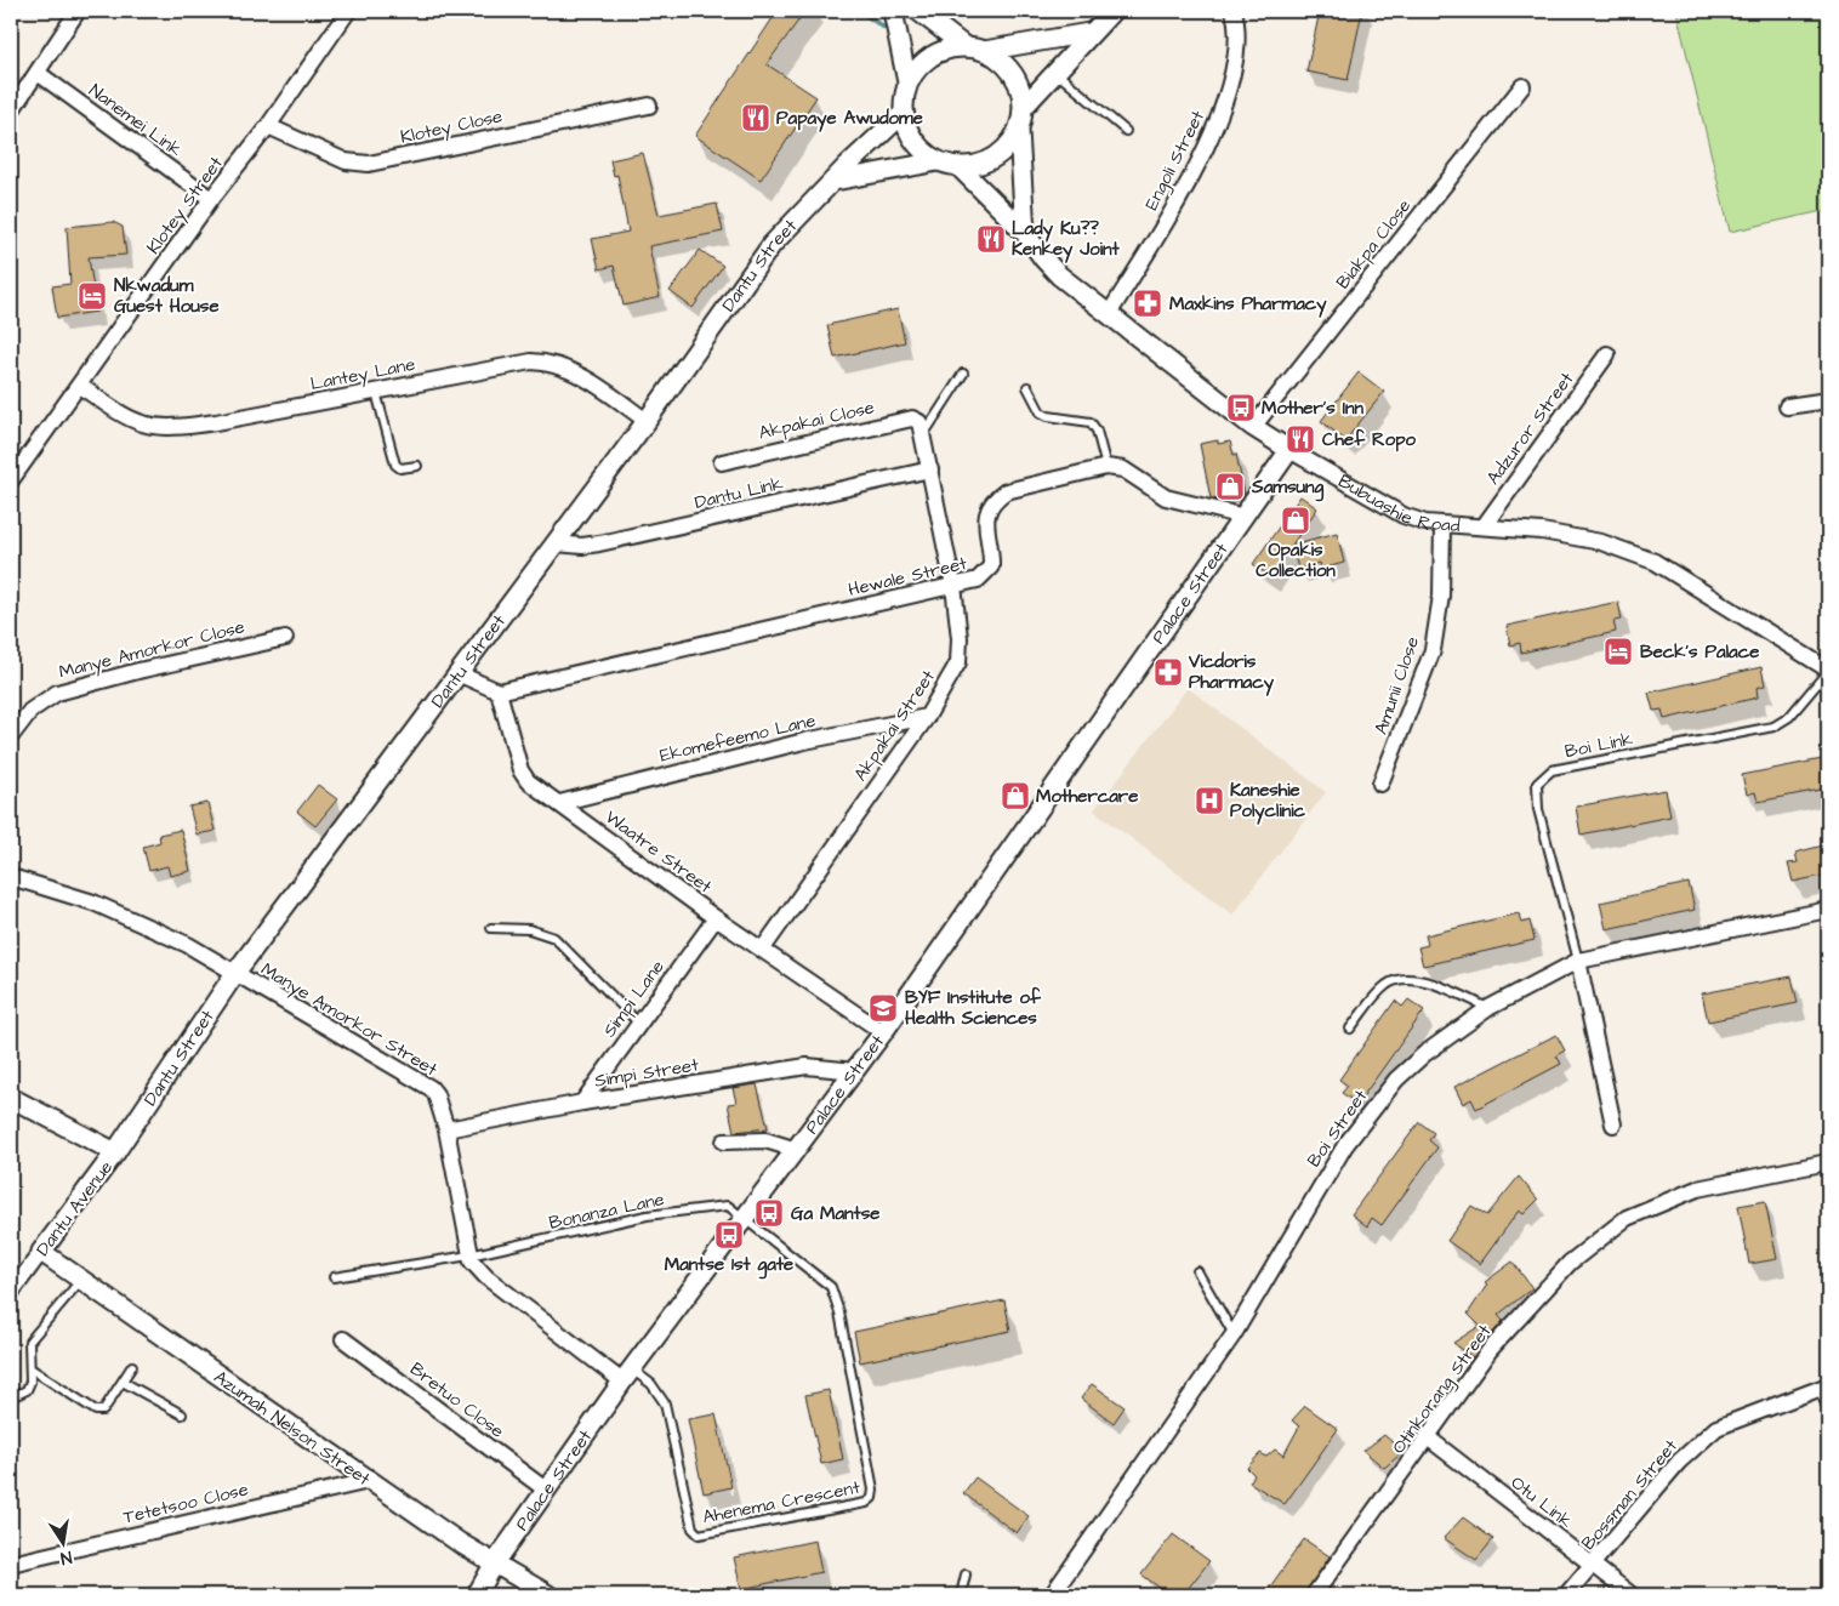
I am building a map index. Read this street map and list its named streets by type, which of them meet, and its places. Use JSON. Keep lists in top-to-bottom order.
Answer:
{
  "streets": {
    "street": [
      "Nanemei Link",
      "Klotey Close",
      "Engoli Street",
      "Klotey Street",
      "Biakpa Close",
      "Dantu Street",
      "Lantey Lane",
      "Akpakai Close",
      "Adzuror Street",
      "Dantu Link",
      "Bubuashie Road",
      "Hewale Street",
      "Palace Street",
      "Manye Amorkor Close",
      "Amunii Close",
      "Akpakai Street",
      "Ekomefeemo Lane",
      "Waatre Street",
      "Simpi Lane",
      "Manye Amorkor Street",
      "Simpi Street",
      "Boi Street",
      "Dantu Avenue",
      "Otinkorang Street",
      "Bretuo Close",
      "Azumah Nelson Street",
      "Bossman Street",
      "Otu Link",
      "Tetetsoo Close"
    ],
    "lane": ["Boi Link", "Bonanza Lane", "Ahenema Crescent"]
  },
  "crossings": [
    ["Nanemei Link", "Klotey Street"],
    ["Klotey Close", "Klotey Street"],
    ["Engoli Street", "Bubuashie Road"],
    ["Klotey Street", "Lantey Lane"],
    ["Biakpa Close", "Bubuashie Road"],
    ["Dantu Street", "Lantey Lane"],
    ["Dantu Street", "Dantu Link"],
    ["Dantu Street", "Bubuashie Road"],
    ["Dantu Street", "Manye Amorkor Street"],
    ["Dantu Street", "Dantu Avenue"],
    ["Akpakai Close", "Akpakai Street"],
    ["Adzuror Street", "Bubuashie Road"],
    ["Dantu Link", "Akpakai Street"],
    ["Bubuashie Road", "Palace Street"],
    ["Bubuashie Road", "Amunii Close"],
    ["Bubuashie Road", "Boi Link"],
    ["Hewale Street", "Akpakai Street"],
    ["Hewale Street", "Waatre Street"],
    ["Palace Street", "Waatre Street"],
    ["Palace Street", "Manye Amorkor Street"],
    ["Palace Street", "Simpi Street"],
    ["Palace Street", "Bonanza Lane"],
    ["Palace Street", "Bretuo Close"],
    ["Palace Street", "Azumah Nelson Street"],
    ["Palace Street", "Ahenema Crescent"],
    ["Akpakai Street", "Ekomefeemo Lane"],
    ["Akpakai Street", "Waatre Street"],
    ["Ekomefeemo Lane", "Waatre Street"],
    ["Boi Link", "Boi Street"],
    ["Waatre Street", "Simpi Lane"],
    ["Simpi Lane", "Simpi Street"],
    ["Manye Amorkor Street", "Simpi Street"],
    ["Manye Amorkor Street", "Bonanza Lane"],
    ["Manye Amorkor Street", "Ahenema Crescent"],
    ["Dantu Avenue", "Azumah Nelson Street"],
    ["Bonanza Lane", "Ahenema Crescent"],
    ["Otinkorang Street", "Otu Link"],
    ["Azumah Nelson Street", "Tetetsoo Close"],
    ["Bossman Street", "Otu Link"]
  ],
  "places": {
    "restaurant": ["Papaye Awudome", "Lady Ku?? Kenkey Joint", "Chef Ropo"],
    "hotel": ["Nkwadum Guest House", "Beck's Palace"],
    "pharmacy": ["Maxkins Pharmacy", "Vicdoris Pharmacy"],
    "bus stop": ["Mother's Inn", "Ga Mantse", "Mantse 1st gate"],
    "shop": ["Samsung", "Opakis Collection", "Mothercare"],
    "hospital": ["Kaneshie Polyclinic"],
    "school or university": ["BYF Institute of Health Sciences"]
  },
  "north": "bottom"
}
